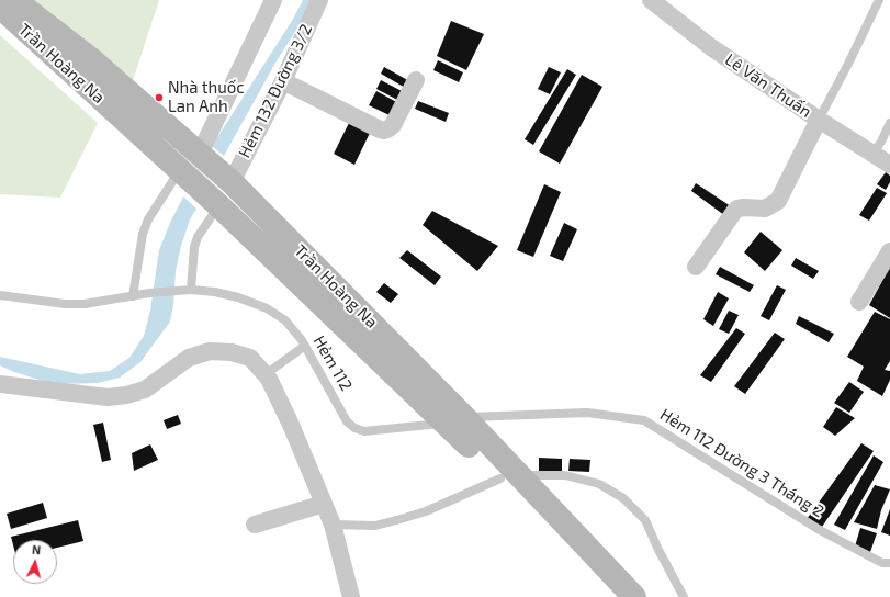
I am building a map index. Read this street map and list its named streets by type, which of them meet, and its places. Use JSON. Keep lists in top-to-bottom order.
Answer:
{
  "streets": {
    "main road": ["Trần Hoàng Na"],
    "street": ["Lê Văn Thuấn", "Hẻm 132 Đường 3/2"],
    "lane": ["Hẻm 112", "Hẻm 112 Đường 3 Tháng 2"]
  },
  "crossings": [
    ["Trần Hoàng Na", "Hẻm 132 Đường 3/2"],
    ["Trần Hoàng Na", "Hẻm 112"],
    ["Trần Hoàng Na", "Hẻm 112 Đường 3 Tháng 2"],
    ["Hẻm 112", "Hẻm 112 Đường 3 Tháng 2"]
  ],
  "places": ["Nhà thuốc Lan Anh"],
  "north": "top"
}
